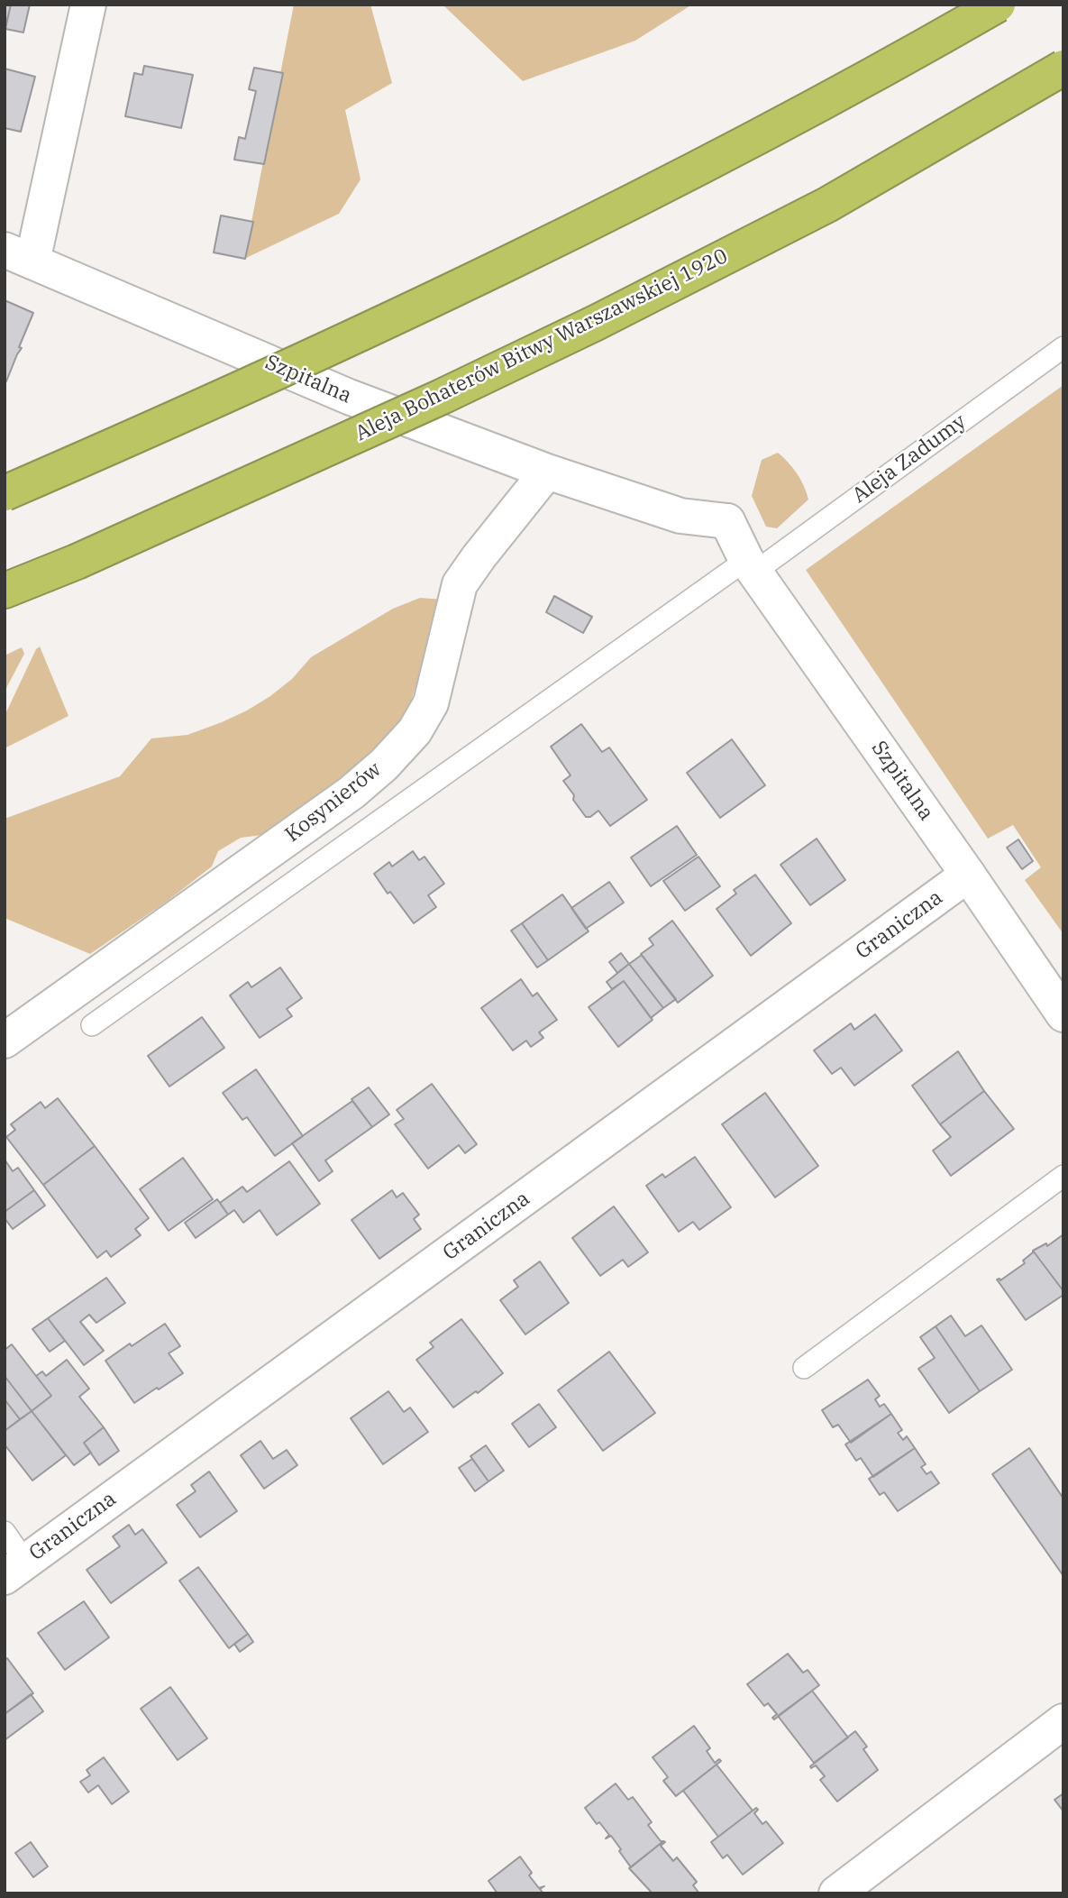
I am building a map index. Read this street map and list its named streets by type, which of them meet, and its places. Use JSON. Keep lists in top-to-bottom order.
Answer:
{
  "streets": {
    "highway": ["Aleja Bohaterów Bitwy Warszawskiej 1920"],
    "street": ["Szpitalna", "Kosynierów", "Graniczna"],
    "lane": ["Aleja Zadumy"]
  },
  "crossings": [
    ["Szpitalna", "Aleja Zadumy"],
    ["Szpitalna", "Kosynierów"],
    ["Szpitalna", "Graniczna"]
  ]
}
